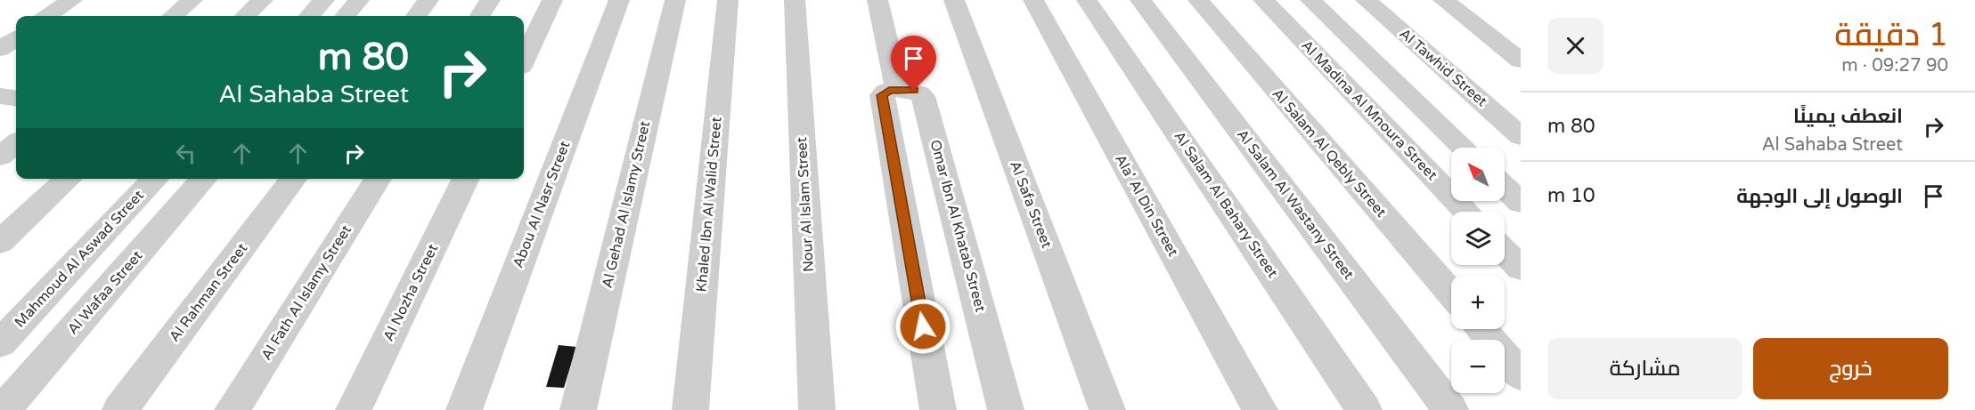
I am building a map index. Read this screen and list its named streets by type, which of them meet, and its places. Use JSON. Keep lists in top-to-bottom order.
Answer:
{
  "streets": {
    "street": [
      "Al Tawhid Street",
      "Al Madina Al Mnoura Street",
      "Al Salam Al Qebly Street",
      "Abou Al Nasr Street",
      "Al Gehad Al Islamy Street",
      "Khaled Ibn Al Walid Street",
      "Nour Al Islam Street",
      "Al Safa Street",
      "Al Salam Al Bahary Street",
      "Al Salam Al Wastany Street",
      "Ala' Al Din Street",
      "Omar Ibn Al Khatab Street",
      "Mahmoud Al Aswad Street",
      "Al Wafaa Street",
      "Al Rahman Street",
      "Al Fath Al Islamy Street",
      "Al Nozha Street"
    ]
  },
  "north": "top left",
  "page": {
    "heading": ["1 دقيقة", "90 m · 09:27"],
    "turn": ["80 m", "Al Sahaba Street"],
    "list": [
      {
        "name": "انعطف يمينًا",
        "note": "Al Sahaba Street",
        "value": "80 m"
      },
      {
        "name": "الوصول إلى الوجهة",
        "value": "10 m"
      }
    ],
    "map_buttons": ["+", "−"],
    "buttons": ["خروج", "مشاركة"]
  }
}
